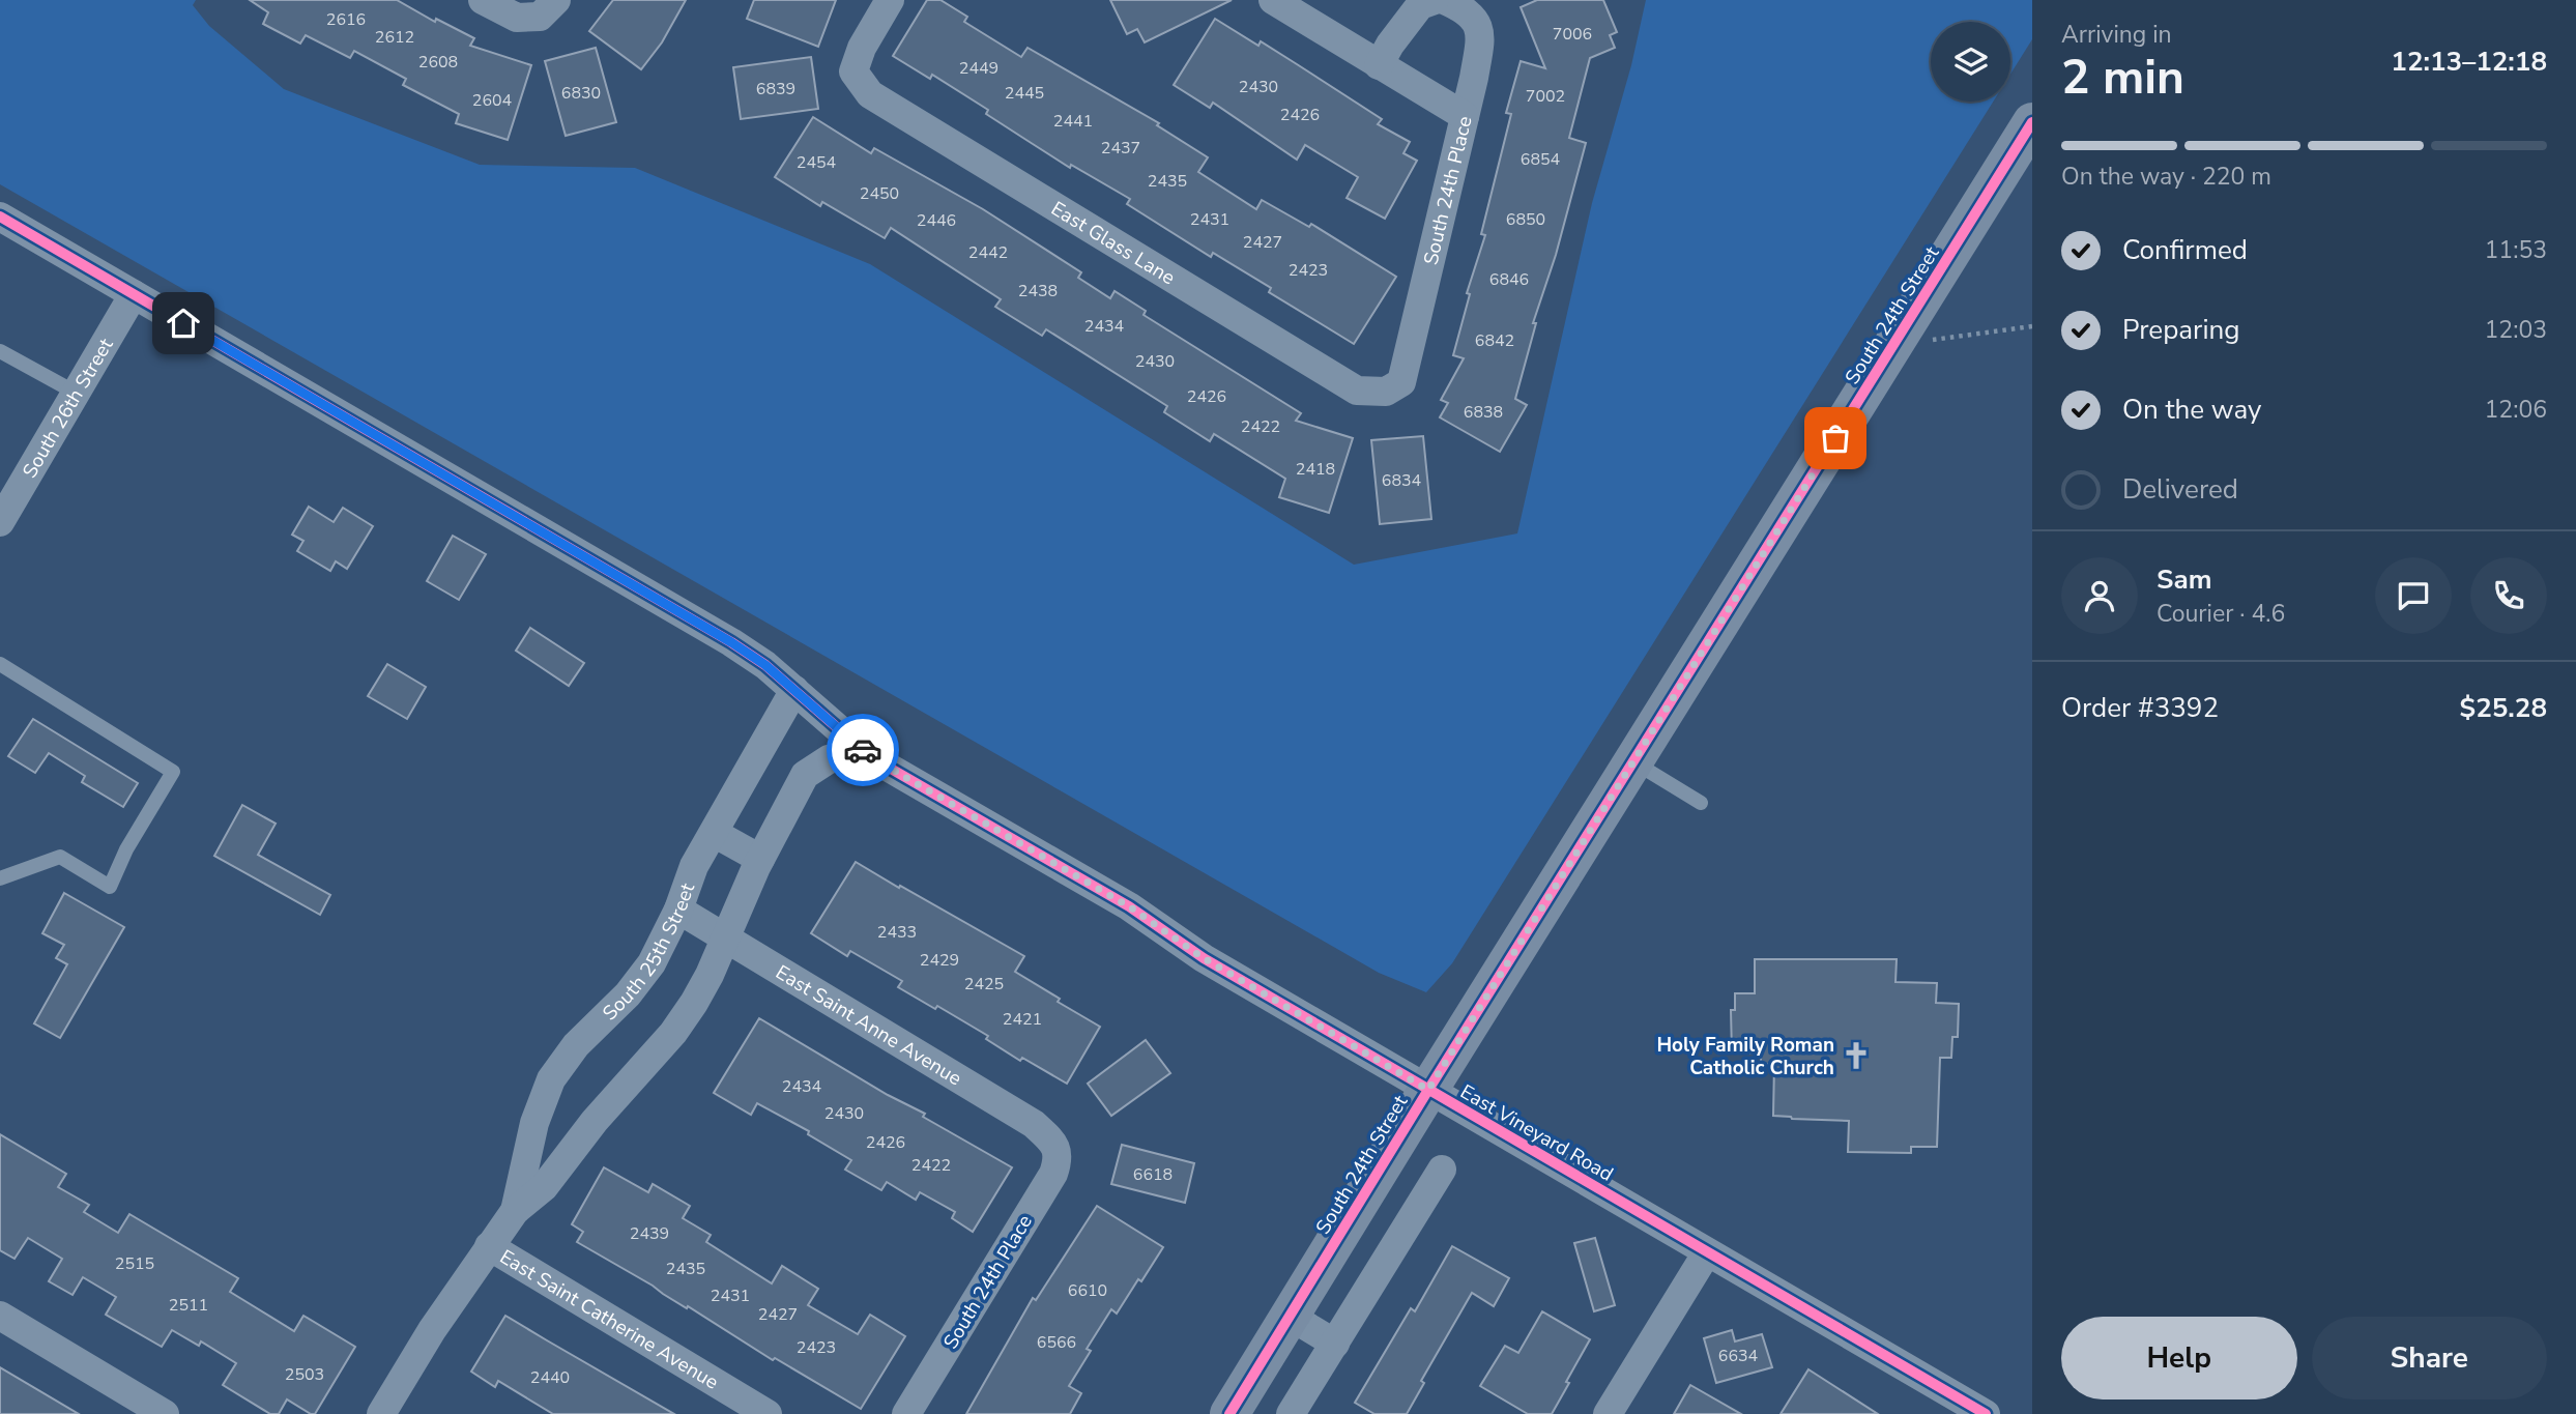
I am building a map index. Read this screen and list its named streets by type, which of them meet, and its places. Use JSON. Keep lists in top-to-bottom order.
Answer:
{
  "streets": {
    "main road": ["South 24th Street"],
    "street": [
      "South 24th Place",
      "East Glass Lane",
      "South 26th Street",
      "South 25th Street",
      "East Saint Anne Avenue",
      "East Vineyard Road",
      "East Saint Catherine Avenue"
    ]
  },
  "crossings": [
    ["South 24th Place", "East Glass Lane"],
    ["South 24th Place", "East Saint Anne Avenue"],
    ["South 24th Street", "East Vineyard Road"],
    ["South 26th Street", "East Vineyard Road"],
    ["South 25th Street", "East Saint Anne Avenue"],
    ["South 25th Street", "East Vineyard Road"],
    ["South 25th Street", "East Saint Catherine Avenue"]
  ],
  "places": {
    "church": ["Holy Family Roman Catholic Church"]
  },
  "house_numbers": [
    "2616",
    "7006",
    "2612",
    "2608",
    "2449",
    "2430",
    "6839",
    "6830",
    "2445",
    "7002",
    "2604",
    "2426",
    "2441",
    "2437",
    "6854",
    "2454",
    "2435",
    "2450",
    "2431",
    "6850",
    "2446",
    "2427",
    "2442",
    "2423",
    "6846",
    "2438",
    "2434",
    "6842",
    "2430",
    "2426",
    "6838",
    "2422",
    "2418",
    "6834",
    "2433",
    "2429",
    "2425",
    "2421",
    "2434",
    "2430",
    "2426",
    "2422",
    "6618",
    "2439",
    "2515",
    "2435",
    "6610",
    "2431",
    "2511",
    "2427",
    "6566",
    "2423",
    "6634",
    "2503",
    "2440"
  ],
  "page": {
    "heading": ["2 min", "Arriving in", "12:13–12:18"],
    "panel": [
      "Sam",
      "Courier · 4.6",
      "Order #3392",
      "$25.28"
    ],
    "bar": "On the way · 220 m",
    "list": [
      ["Confirmed", "11:53"],
      ["Preparing", "12:03"],
      ["On the way", "12:06"],
      "Delivered"
    ],
    "buttons": ["Help", "Share"]
  }
}
